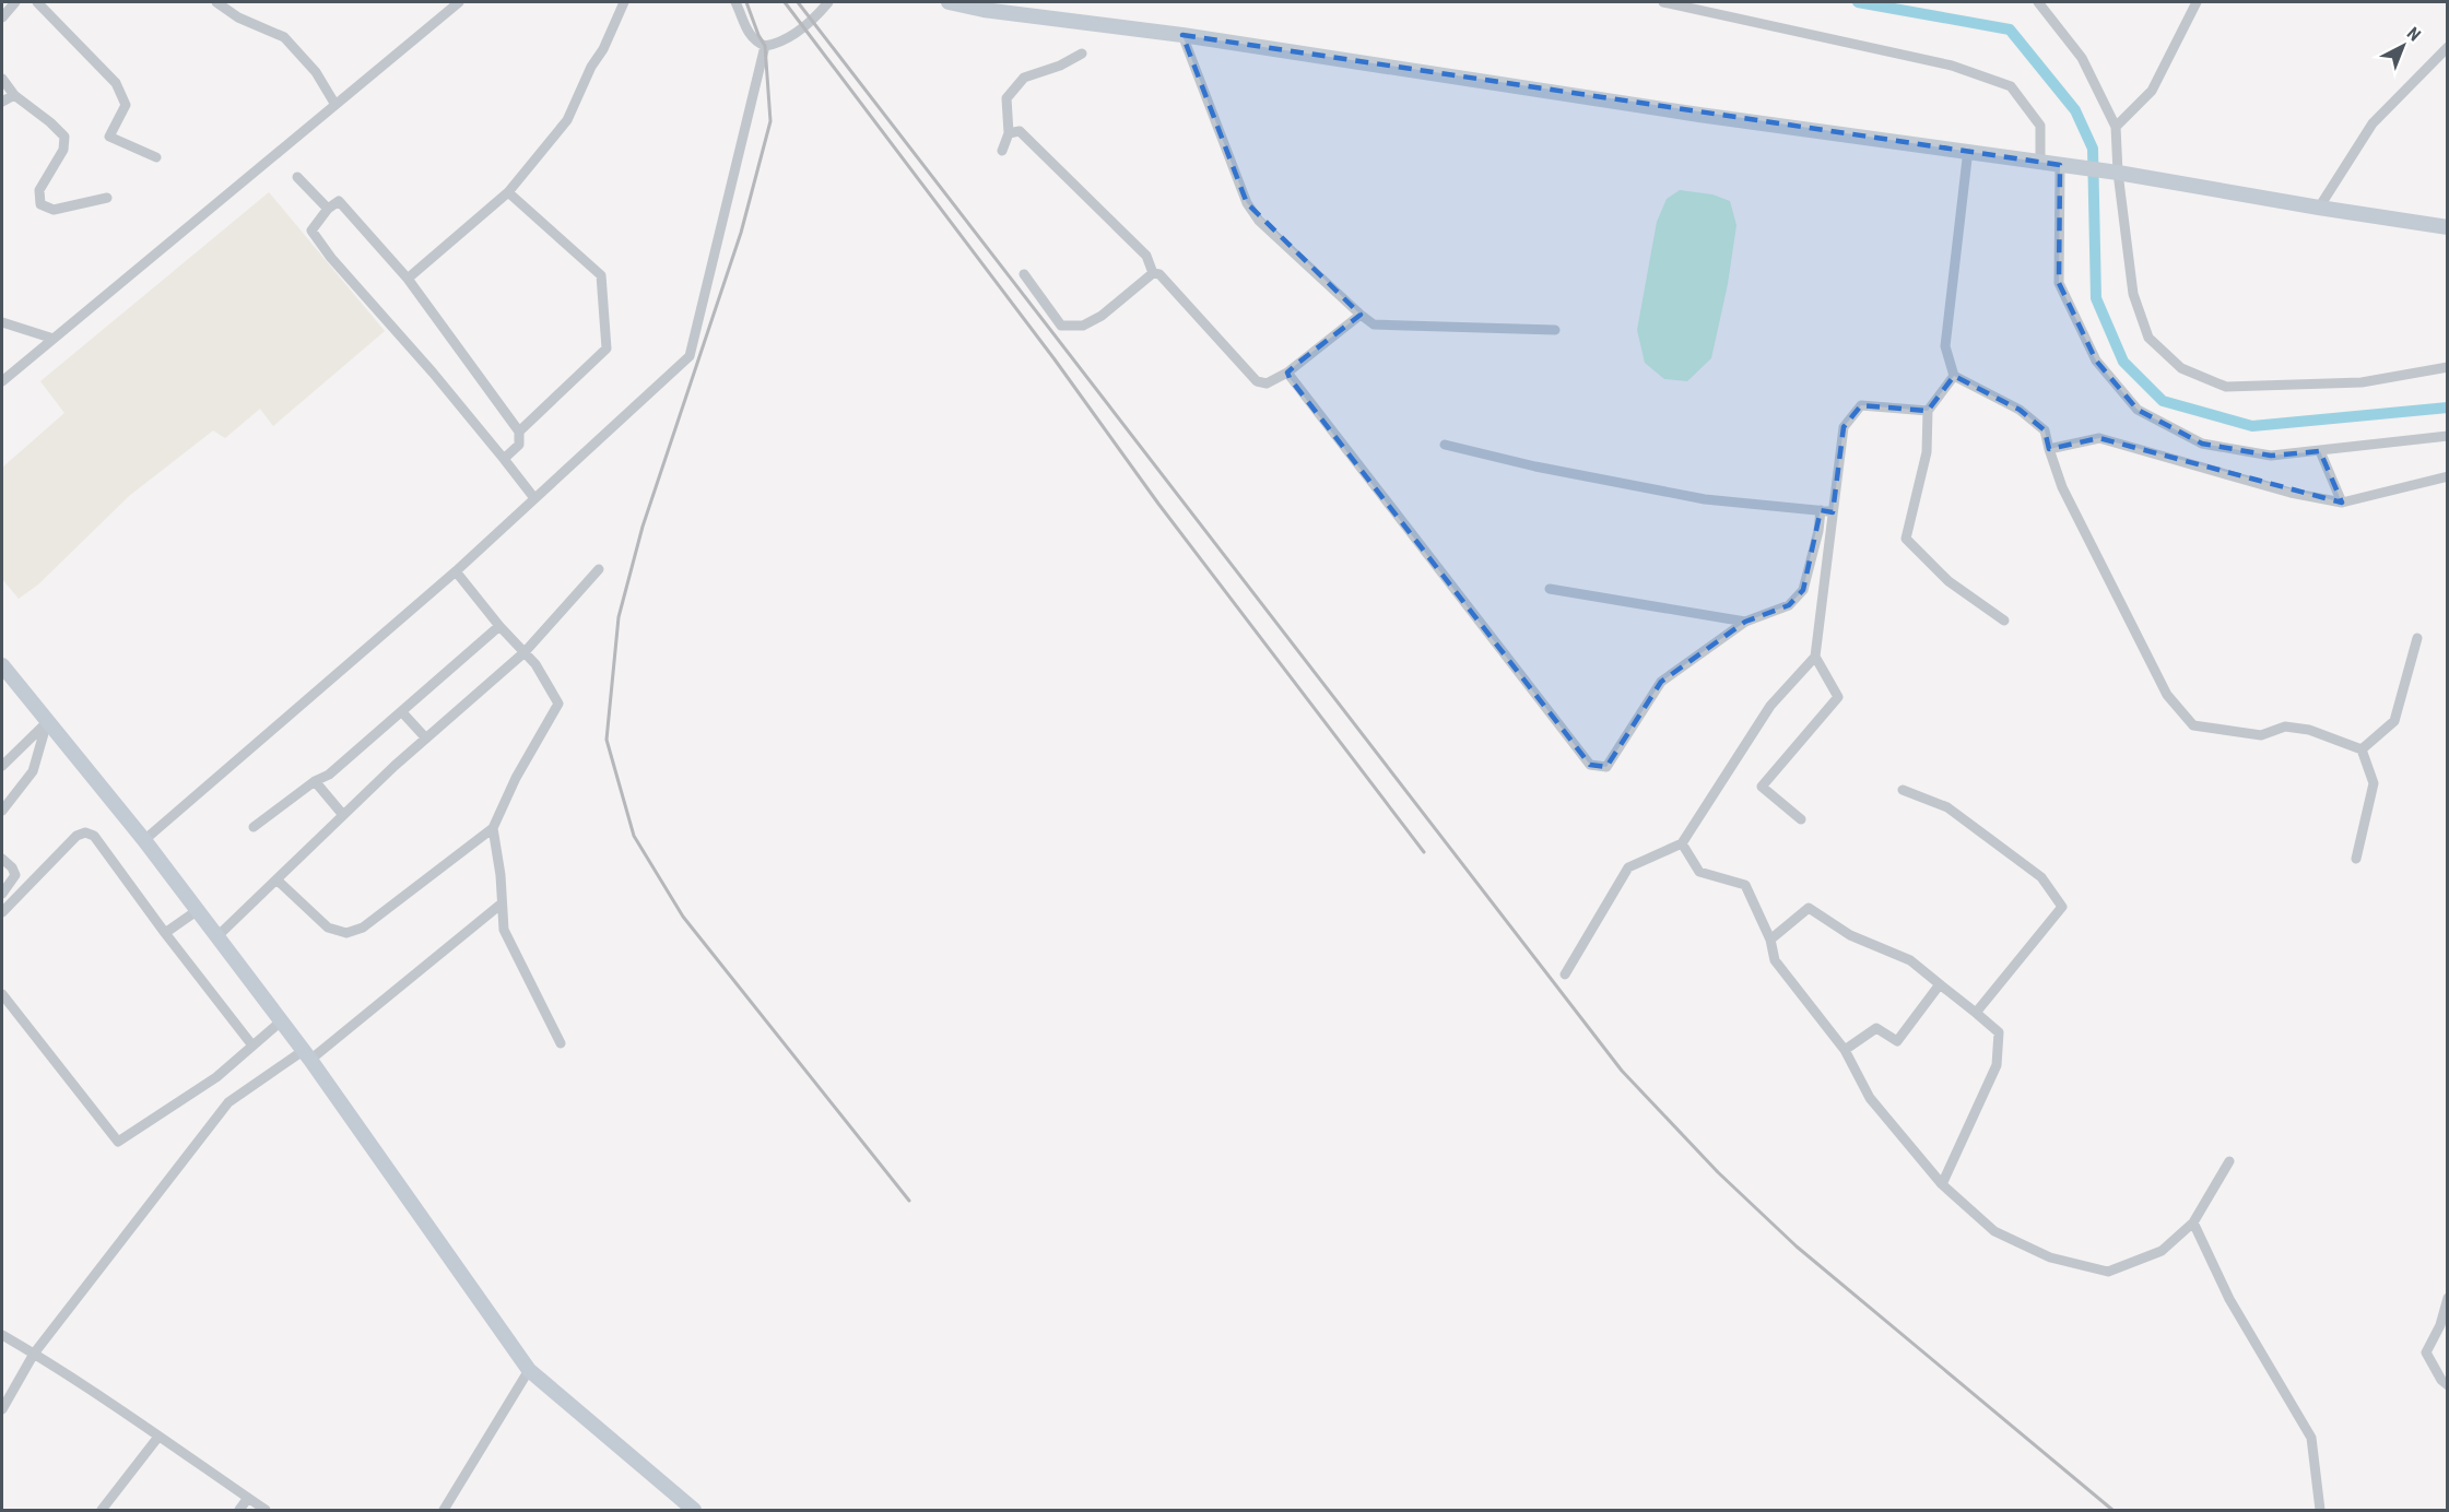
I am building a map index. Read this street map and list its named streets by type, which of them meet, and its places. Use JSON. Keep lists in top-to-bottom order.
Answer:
{
  "north": "top right"
}
